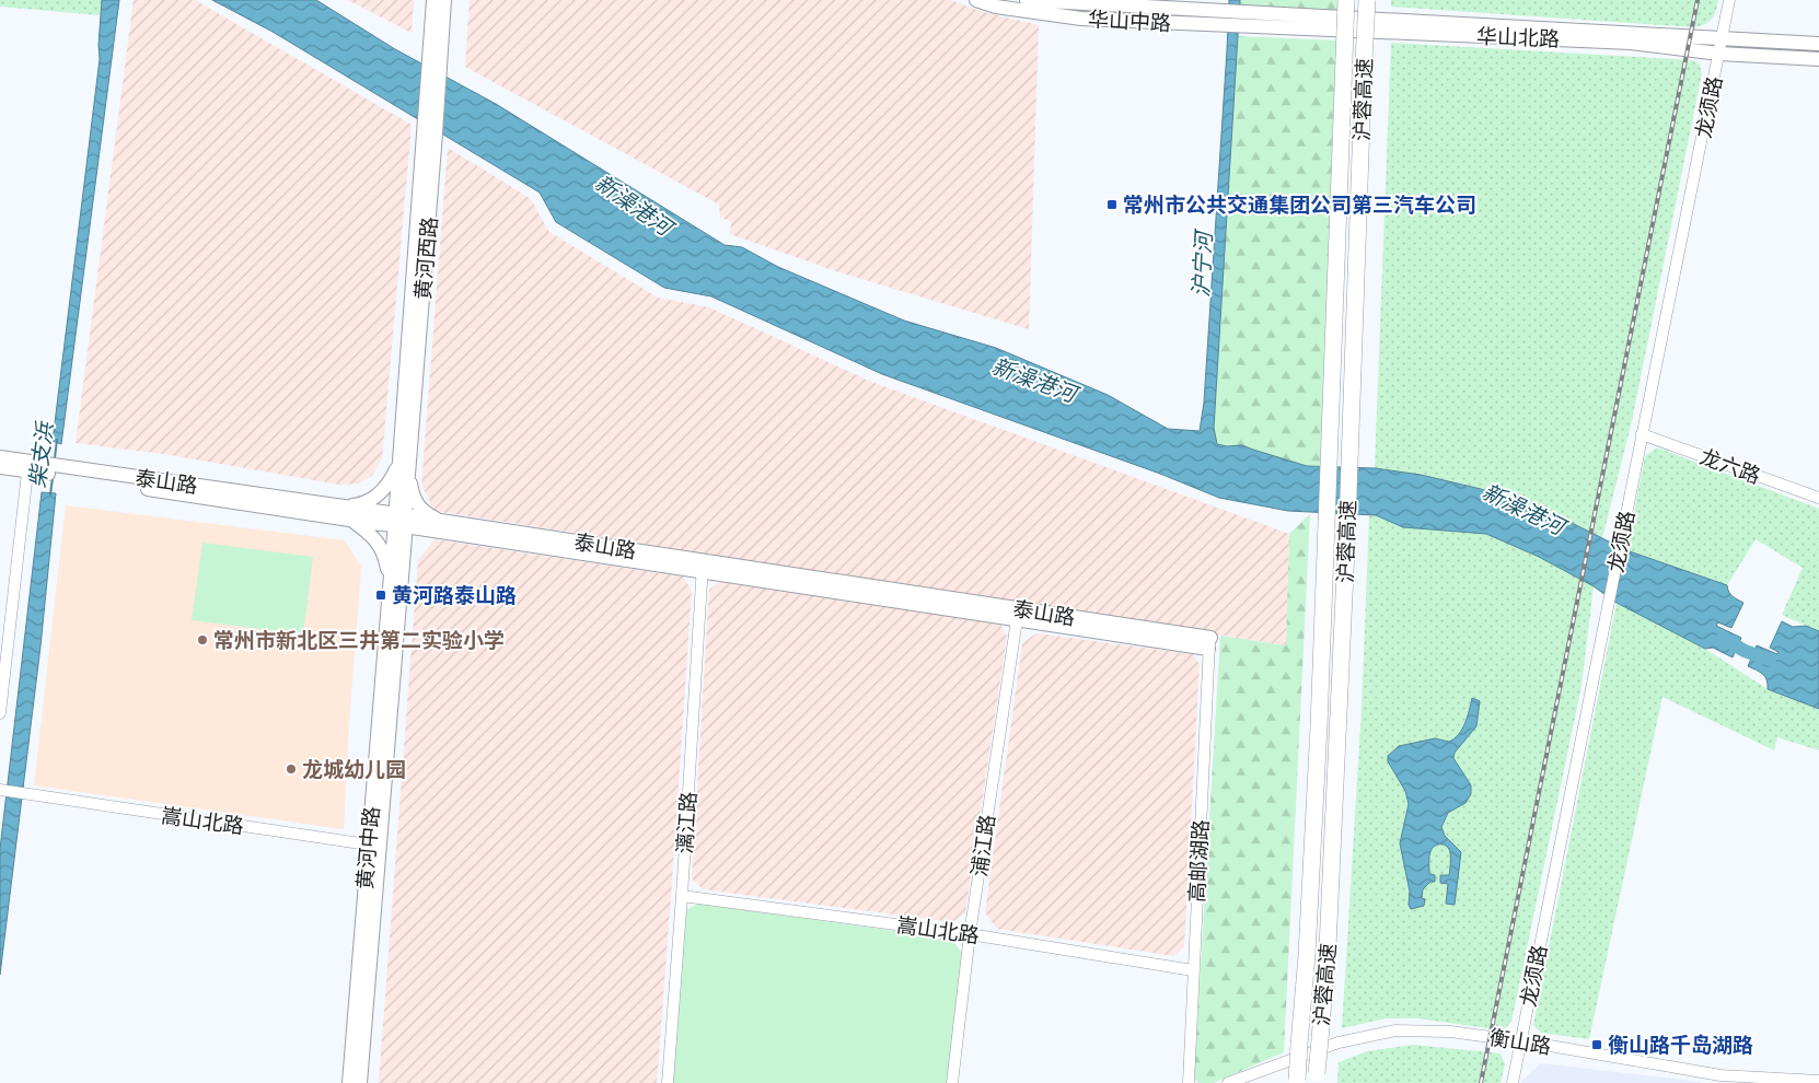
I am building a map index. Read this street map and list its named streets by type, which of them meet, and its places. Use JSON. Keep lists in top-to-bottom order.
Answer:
{
  "streets": {
    "highway": ["沪蓉高速"],
    "main road": [
      "华山中路",
      "华山北路",
      "黄河西路",
      "泰山路",
      "黄河中路"
    ],
    "street": [
      "龙须路",
      "龙六路",
      "嵩山北路",
      "漓江路",
      "浦江路",
      "高邮湖路",
      "衡山路"
    ]
  },
  "crossings": [
    ["华山中路", "华山北路"],
    ["华山北路", "龙须路"],
    ["龙须路", "龙六路"],
    ["龙须路", "衡山路"],
    ["黄河西路", "泰山路"],
    ["黄河西路", "黄河中路"],
    ["泰山路", "漓江路"],
    ["泰山路", "浦江路"],
    ["泰山路", "黄河中路"],
    ["泰山路", "高邮湖路"],
    ["嵩山北路", "漓江路"],
    ["嵩山北路", "浦江路"],
    ["嵩山北路", "黄河中路"],
    ["嵩山北路", "高邮湖路"]
  ],
  "water": ["新澡港河", "沪宁河", "柴支浜"],
  "places": {
    "transit": ["常州市公共交通集团公司第三汽车公司", "黄河路泰山路", "衡山路千岛湖路"],
    "other": ["常州市新北区三井第二实验小学", "龙城幼儿园"]
  }
}
